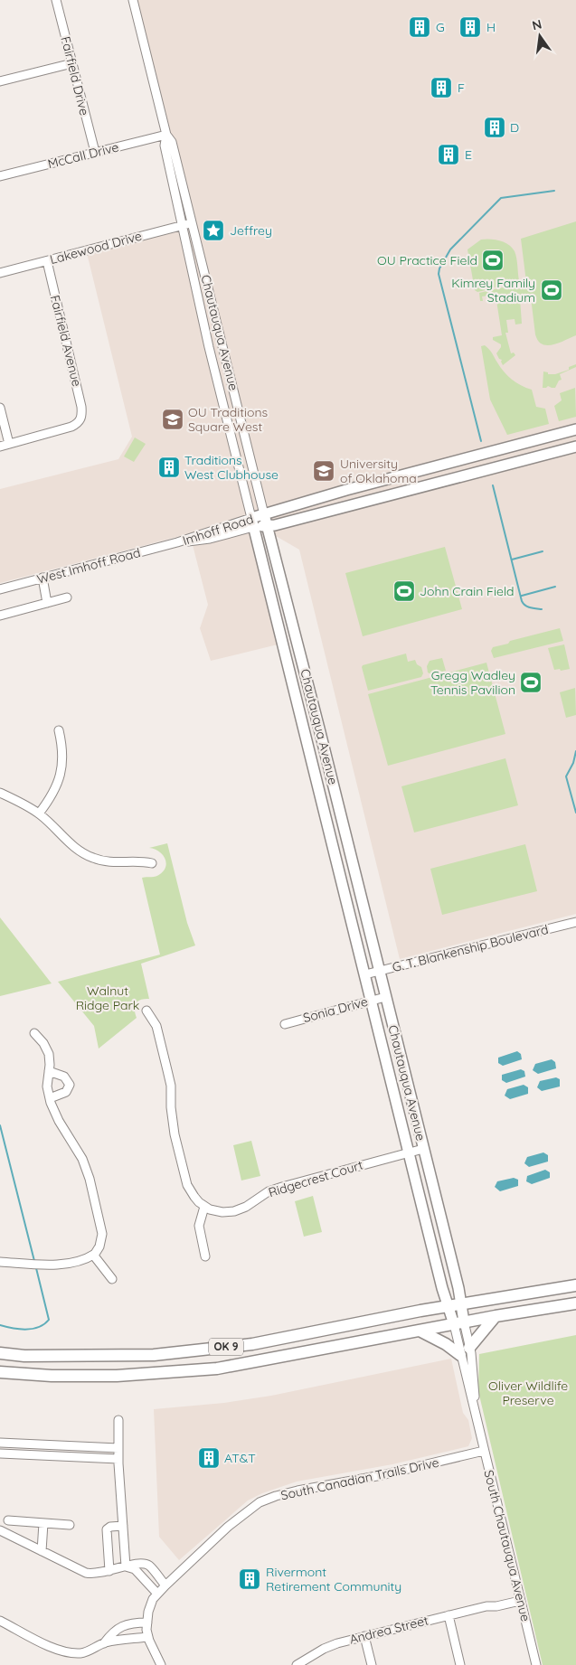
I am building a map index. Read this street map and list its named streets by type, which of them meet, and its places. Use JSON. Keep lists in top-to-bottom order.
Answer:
{
  "streets": {
    "highway": ["OK 9"],
    "main road": ["Chautauqua Avenue", "Imhoff Road"],
    "street": [
      "Fairfield Drive",
      "McCall Drive",
      "Lakewood Drive",
      "Fairfield Avenue",
      "West Imhoff Road",
      "G. T. Blankenship Boulevard",
      "Sonia Drive",
      "Ridgecrest Court",
      "South Canadian Trails Drive",
      "South Chautauqua Avenue",
      "Andrea Street"
    ]
  },
  "crossings": [
    ["Fairfield Drive", "McCall Drive"],
    ["McCall Drive", "Chautauqua Avenue"],
    ["Lakewood Drive", "Chautauqua Avenue"],
    ["Lakewood Drive", "Fairfield Avenue"],
    ["Chautauqua Avenue", "Imhoff Road"],
    ["Chautauqua Avenue", "G. T. Blankenship Boulevard"],
    ["Chautauqua Avenue", "Sonia Drive"],
    ["Chautauqua Avenue", "Ridgecrest Court"],
    ["Chautauqua Avenue", "OK 9"],
    ["Chautauqua Avenue", "South Chautauqua Avenue"],
    ["Imhoff Road", "West Imhoff Road"],
    ["OK 9", "South Chautauqua Avenue"],
    ["South Canadian Trails Drive", "South Chautauqua Avenue"],
    ["South Chautauqua Avenue", "Andrea Street"]
  ],
  "parks": ["Walnut Ridge Park", "Oliver Wildlife Preserve"],
  "places": {
    "building": [
      "G",
      "H",
      "F",
      "D",
      "E",
      "Traditions West Clubhouse",
      "AT&T",
      "Rivermont Retirement Community"
    ],
    "place": ["Jeffrey"],
    "sports": [
      "OU Practice Field",
      "Kimrey Family Stadium",
      "John Crain Field",
      "Gregg Wadley Tennis Pavilion"
    ],
    "school or university": ["OU Traditions Square West", "University of Oklahoma"]
  },
  "north": "top"
}
